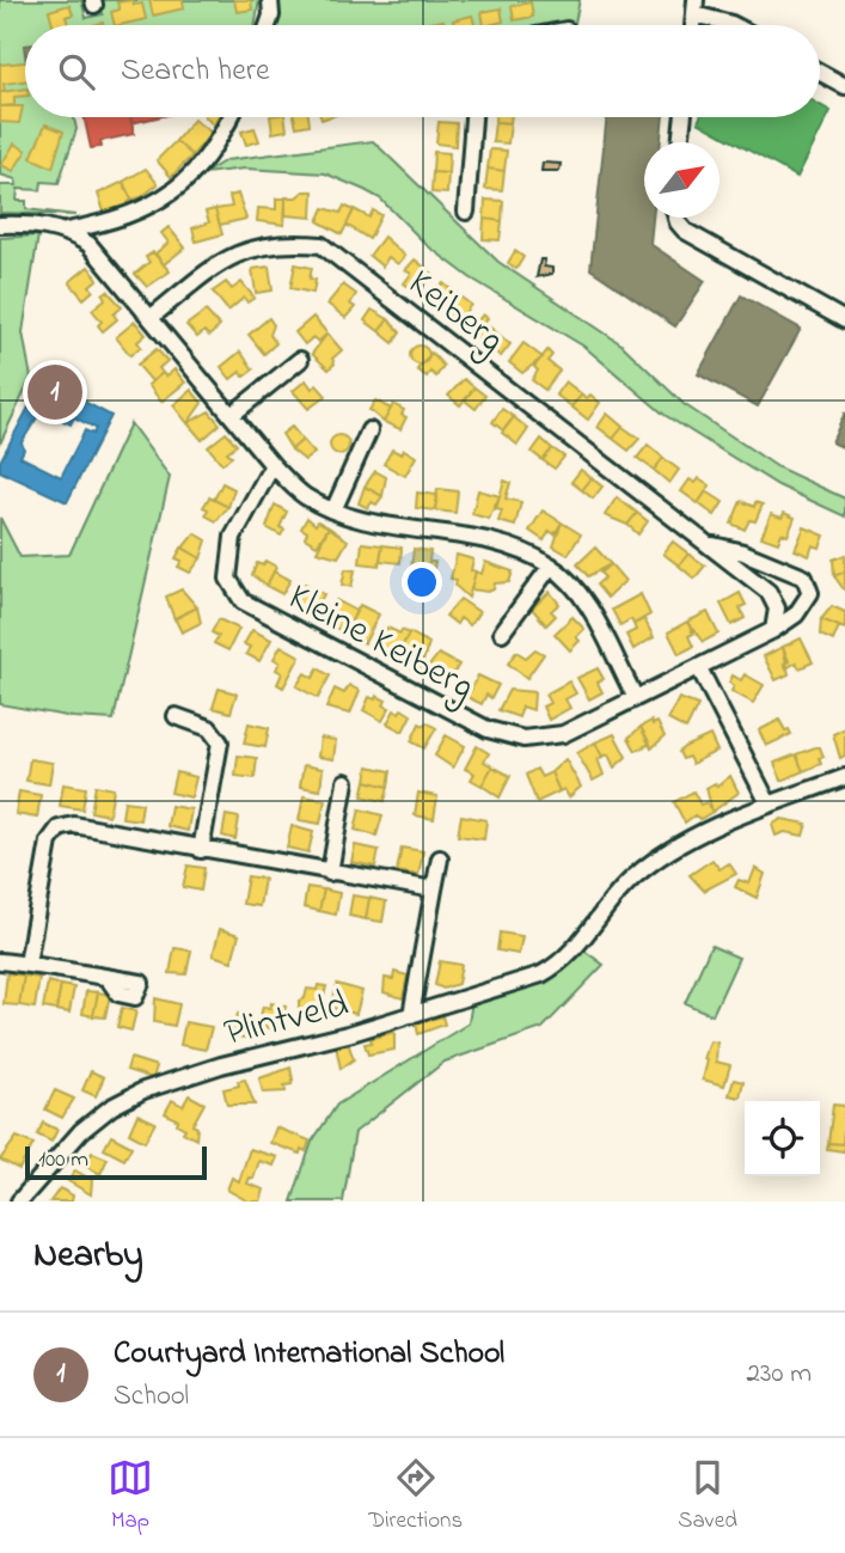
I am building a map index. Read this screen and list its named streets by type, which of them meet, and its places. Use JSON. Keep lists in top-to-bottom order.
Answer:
{
  "streets": {
    "street": ["Keiberg", "Kleine Keiberg", "Plintveld"]
  },
  "crossings": [
    ["Keiberg", "Kleine Keiberg"]
  ],
  "scale_bar": "100 m",
  "north": "top right",
  "page": {
    "search": "Search here",
    "pins": "1",
    "scale": "100 m",
    "heading": "Nearby",
    "list": [
      {
        "mark": "1",
        "name": "Courtyard International School",
        "note": "School",
        "value": "230 m"
      }
    ],
    "nav": ["Map", "Directions", "Saved"]
  }
}
